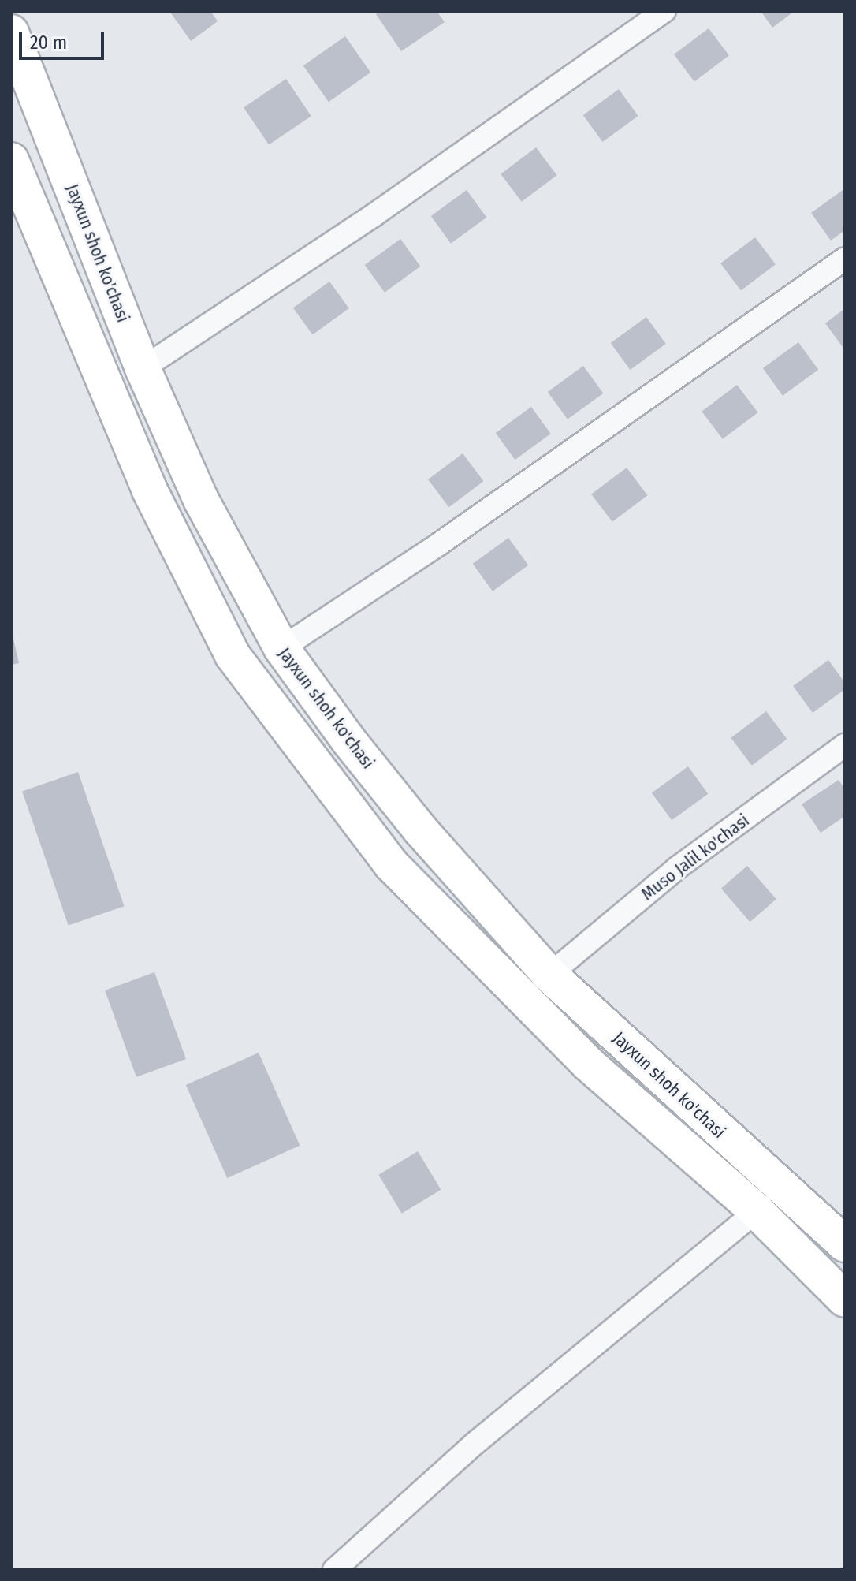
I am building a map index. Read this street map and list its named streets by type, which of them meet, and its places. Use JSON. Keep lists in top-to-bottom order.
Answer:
{
  "streets": {
    "highway": ["Jayxun shoh ko'chasi"],
    "street": ["Muso Jalil ko'chasi"]
  },
  "crossings": [
    ["Jayxun shoh ko'chasi", "Muso Jalil ko'chasi"]
  ],
  "scale_bar": "20 m"
}
